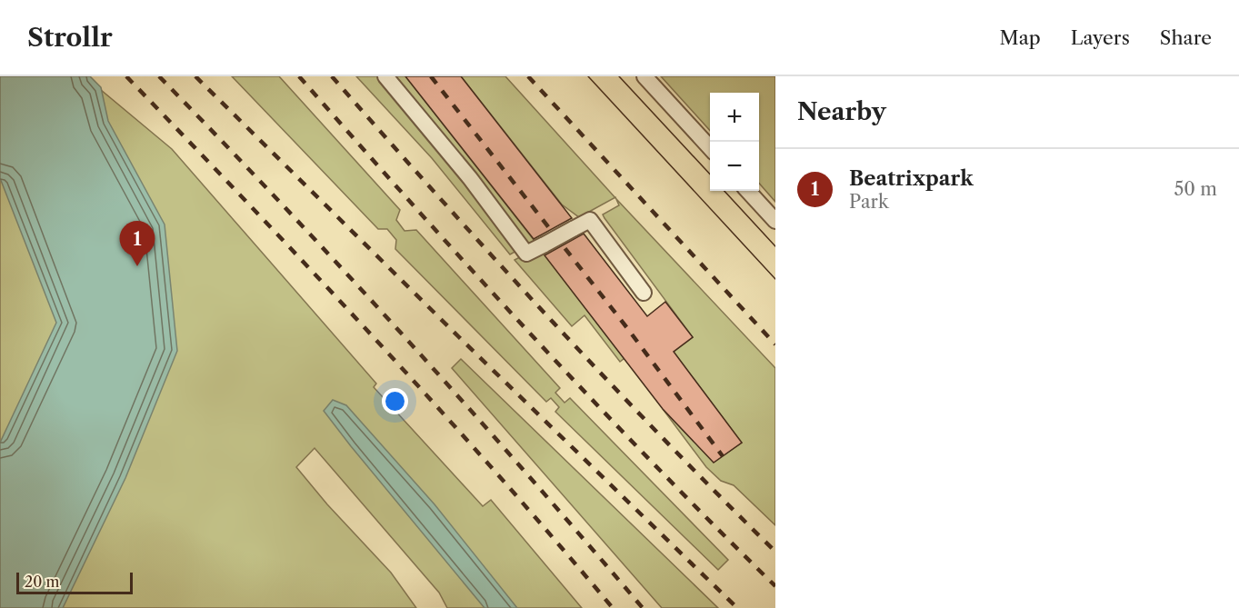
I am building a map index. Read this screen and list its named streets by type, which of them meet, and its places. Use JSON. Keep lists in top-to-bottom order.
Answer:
{
  "scale_bar": "20 m",
  "page": {
    "header": "Strollr",
    "nav": ["Map", "Layers", "Share"],
    "heading": "Nearby",
    "map_buttons": ["+", "−"],
    "list": [
      {
        "mark": "1",
        "name": "Beatrixpark",
        "note": "Park",
        "value": "50 m"
      }
    ],
    "pins": "1",
    "scale": "20 m"
  }
}
